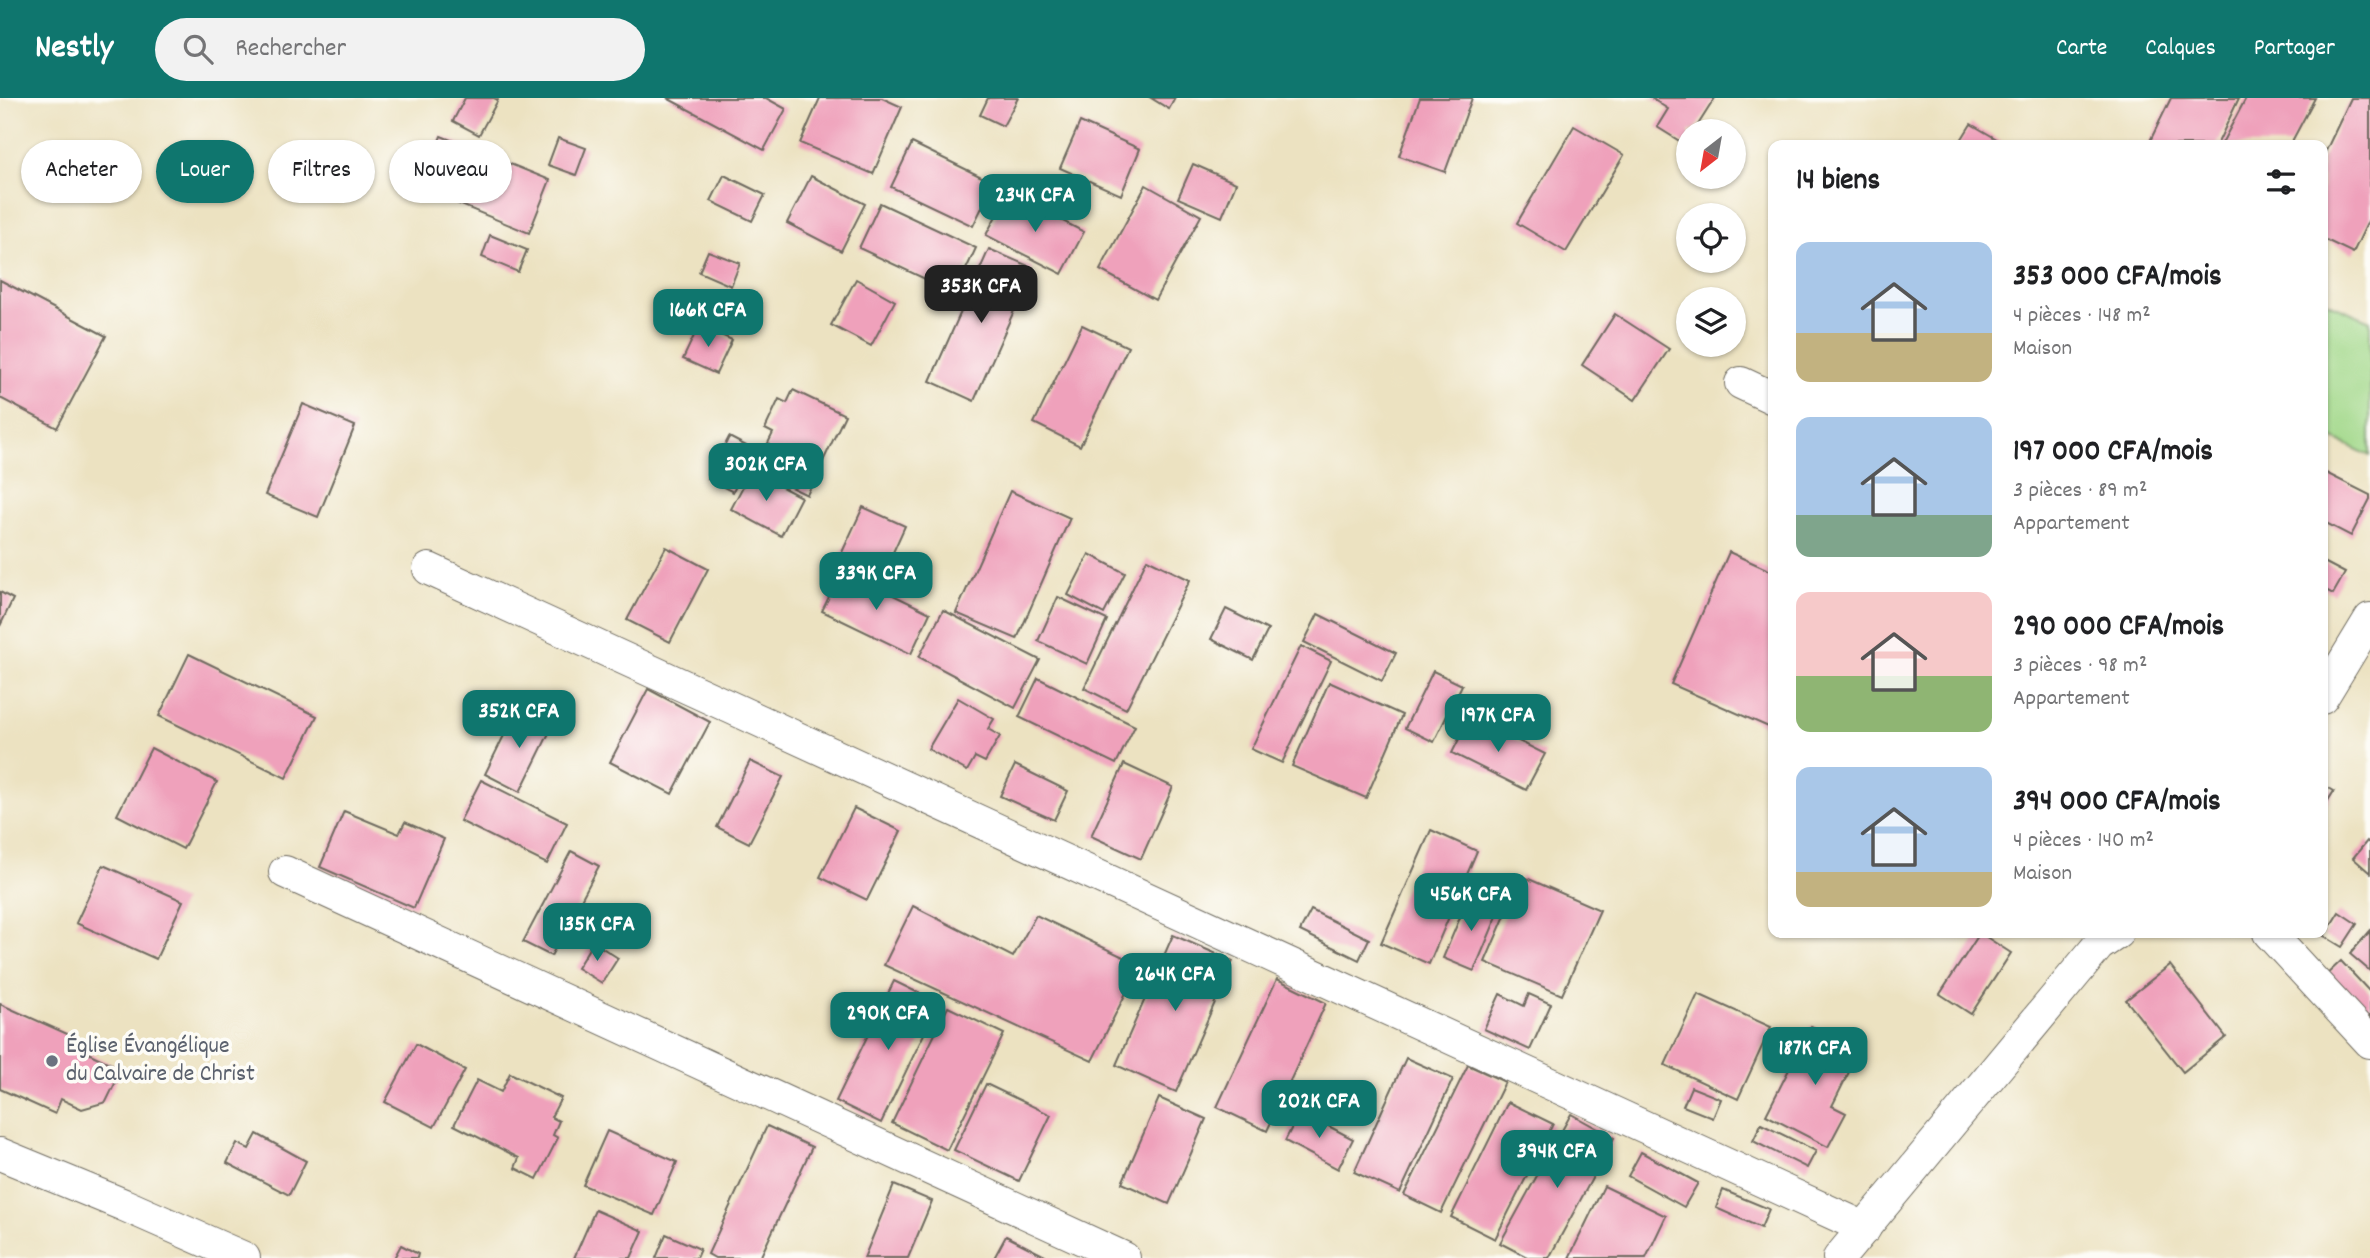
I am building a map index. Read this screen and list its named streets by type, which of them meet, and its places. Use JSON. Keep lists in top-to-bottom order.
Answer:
{
  "places": ["Église Évangélique du Calvaire de Christ"],
  "north": "bottom left",
  "page": {
    "header": "Nestly",
    "search": "Rechercher",
    "nav": ["Carte", "Calques", "Partager"],
    "chip": [
      "Acheter",
      "Louer",
      "Filtres",
      "Nouveau"
    ],
    "heading": "14 biens",
    "price": [
      "234K CFA",
      "353K CFA",
      "166K CFA",
      "302K CFA",
      "339K CFA",
      "352K CFA",
      "197K CFA",
      "456K CFA",
      "135K CFA",
      "264K CFA",
      "290K CFA",
      "187K CFA",
      "202K CFA",
      "394K CFA"
    ],
    "list": [
      {
        "name": "353 000 CFA/mois",
        "note": "4 pièces · 148 m² · Maison"
      },
      {
        "name": "197 000 CFA/mois",
        "note": "3 pièces · 89 m² · Appartement"
      },
      {
        "name": "290 000 CFA/mois",
        "note": "3 pièces · 98 m² · Appartement"
      },
      {
        "name": "394 000 CFA/mois",
        "note": "4 pièces · 140 m² · Maison"
      }
    ]
  }
}
